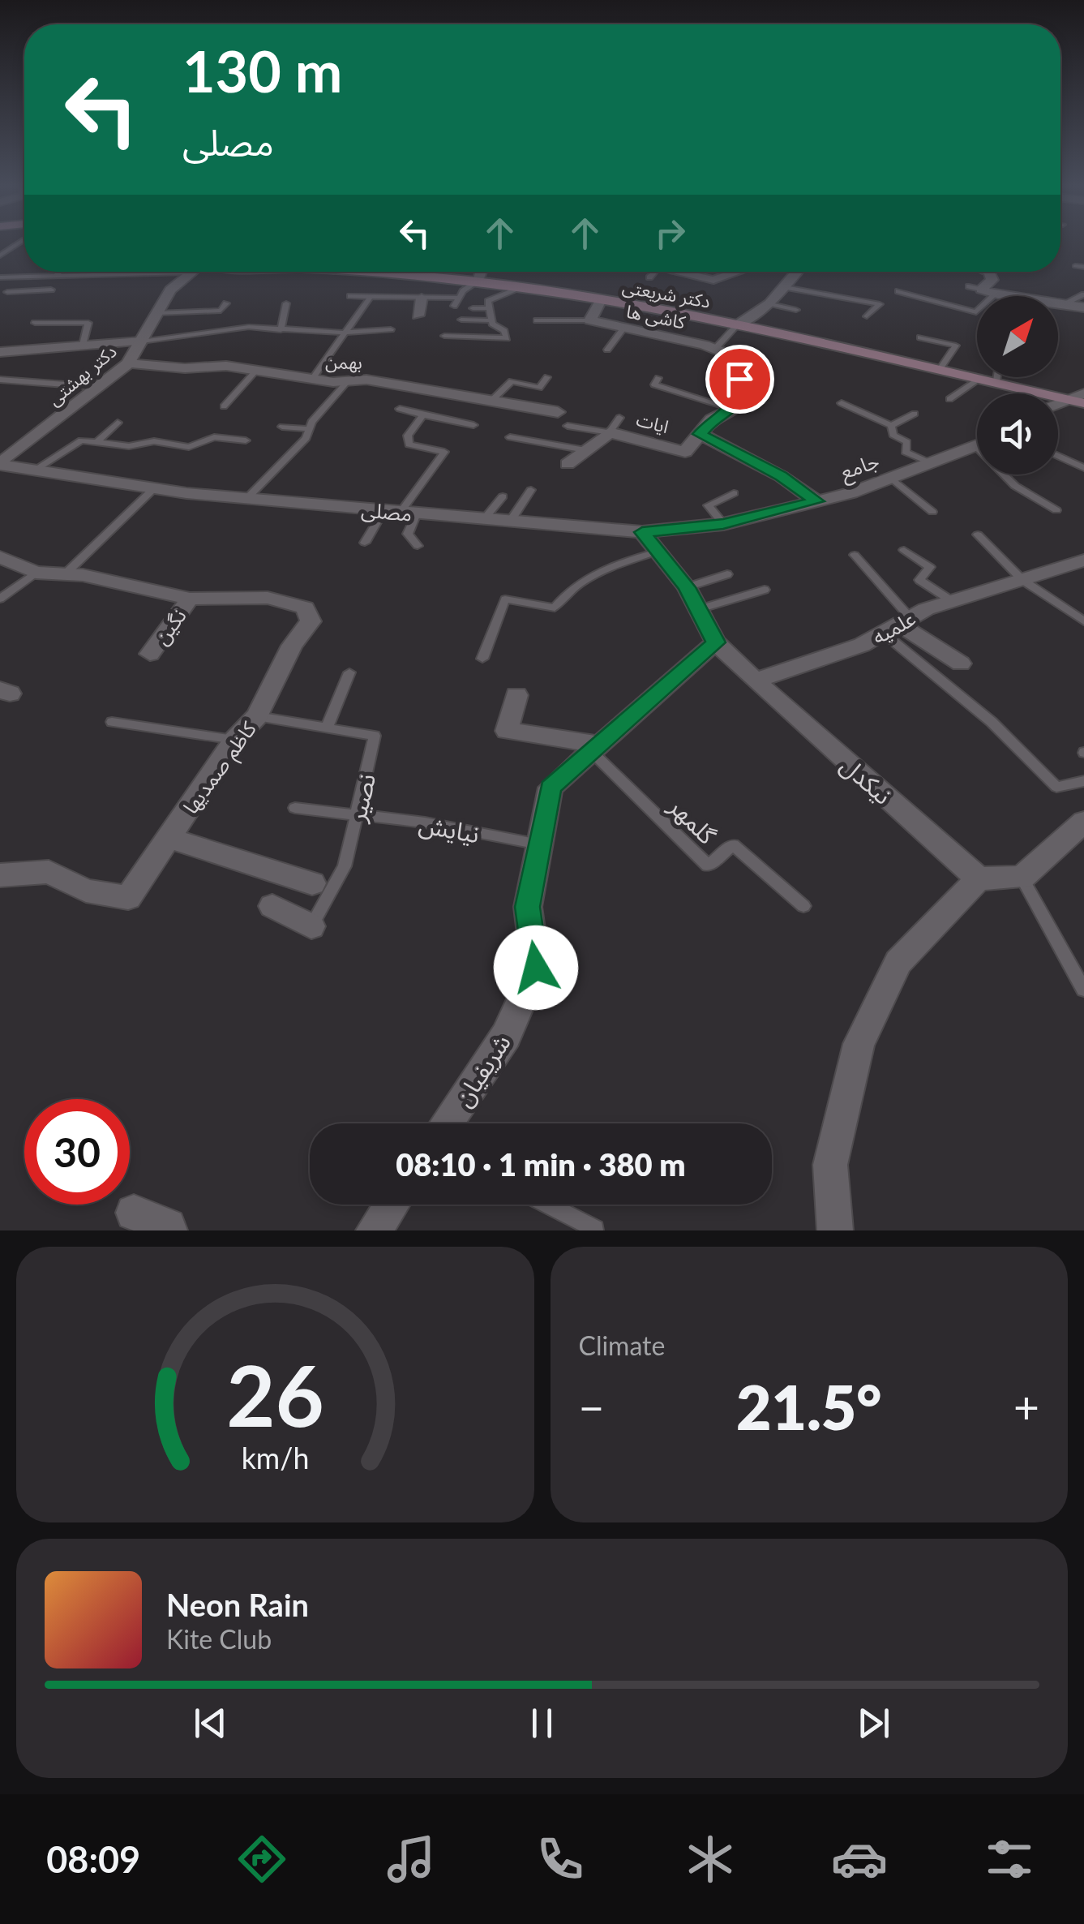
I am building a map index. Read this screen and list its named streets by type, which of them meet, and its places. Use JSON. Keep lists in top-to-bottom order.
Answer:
{
  "streets": {
    "main road": ["دکتر شریعتی"],
    "street": [
      "کاشی ها",
      "بهمن",
      "دکتر بهشتی",
      "ایات",
      "جامع",
      "مصلی",
      "نگین",
      "علمیه",
      "کاظم صمدیها",
      "نیکدل",
      "نصیر",
      "شریفیان"
    ],
    "lane": ["گلمهر", "نیایش"]
  },
  "crossings": [
    ["بهمن", "دکتر بهشتی"],
    ["دکتر بهشتی", "مصلی"],
    ["جامع", "مصلی"],
    ["نگین", "کاظم صمدیها"],
    ["علمیه", "نیکدل"],
    ["کاظم صمدیها", "نصیر"],
    ["نصیر", "نیایش"],
    ["گلمهر", "شریفیان"],
    ["نیایش", "شریفیان"]
  ],
  "north": "top right",
  "page": {
    "turn": ["130 m", "مصلی"],
    "limit": "30",
    "trip": "08:10 · 1 min · 380 m",
    "tile": "Climate",
    "heat": ["−", "21.5°", "+"],
    "song": ["Neon Rain", "Kite Club"],
    "tabs": "08:09",
    "gauge": ["26", "km/h"]
  }
}
